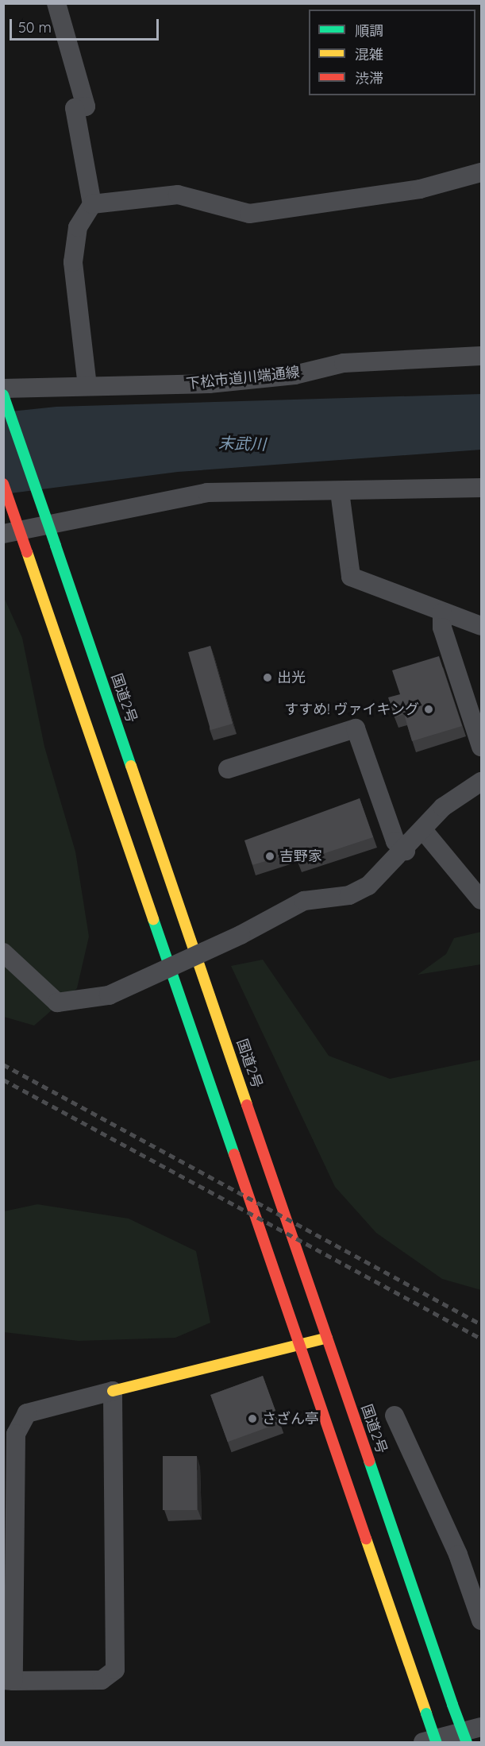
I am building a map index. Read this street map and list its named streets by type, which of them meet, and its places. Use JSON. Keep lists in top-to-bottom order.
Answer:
{
  "streets": {
    "main road": ["国道2号"],
    "street": ["下松市道川端通線"]
  },
  "water": ["末武川"],
  "places": [
    "出光",
    "すすめ! ヴァイキング",
    "吉野家",
    "さざん亭"
  ],
  "legend": ["順調", "混雑", "渋滞"],
  "scale_bar": "50 m"
}
